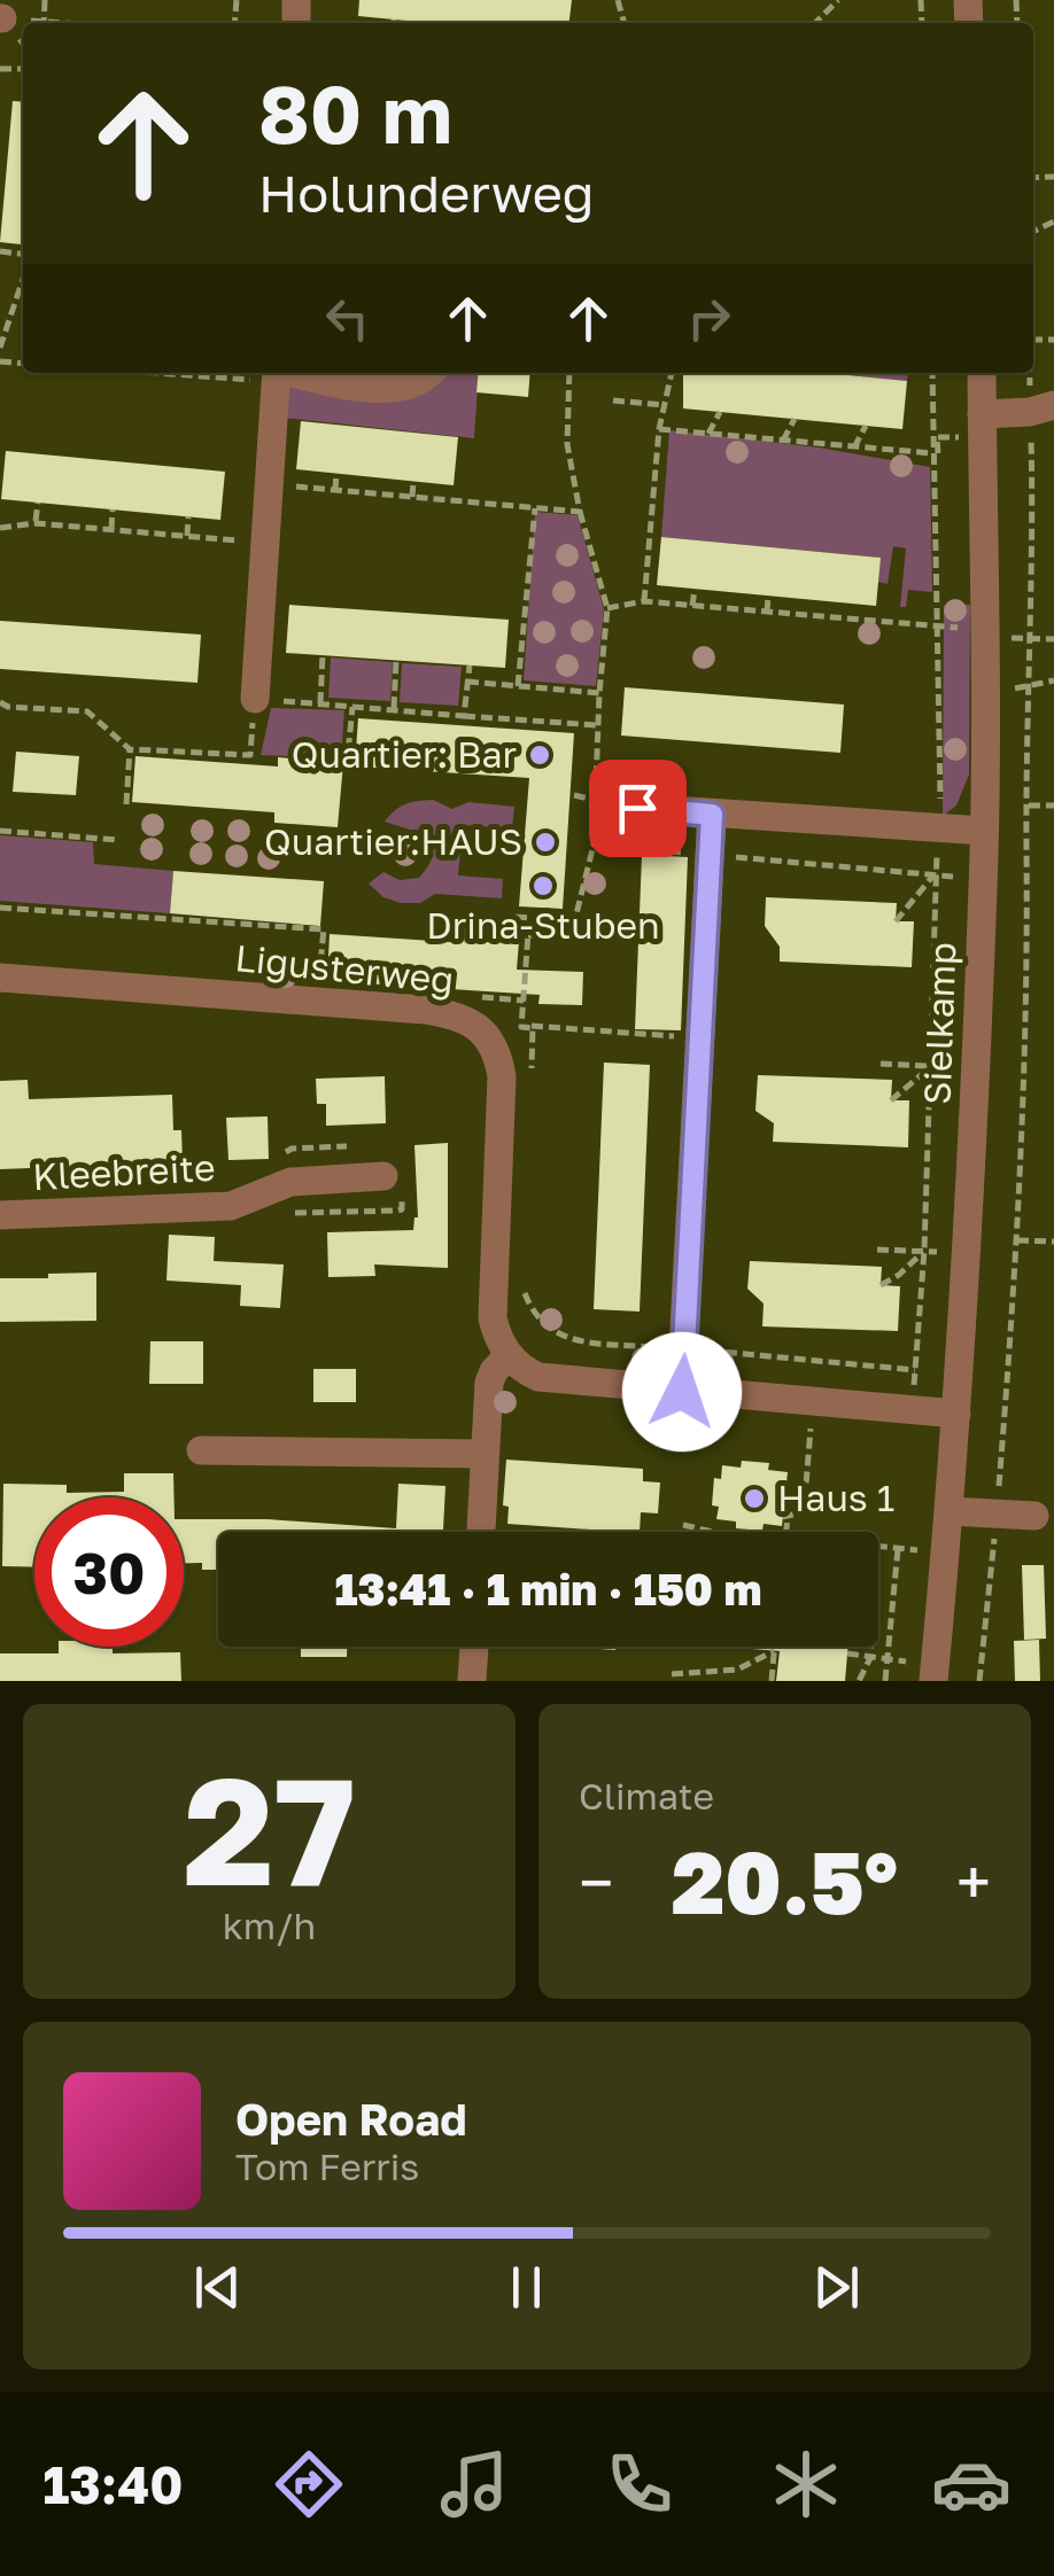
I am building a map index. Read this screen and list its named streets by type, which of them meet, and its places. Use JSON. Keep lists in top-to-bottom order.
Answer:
{
  "streets": {
    "street": ["Ligusterweg", "Sielkamp", "Kleebreite"]
  },
  "places": [
    "Quartier: Bar",
    "Quartier:HAUS",
    "Drina-Stuben",
    "Haus 1"
  ],
  "page": {
    "turn": ["80 m", "Holunderweg"],
    "limit": "30",
    "trip": "13:41 · 1 min · 150 m",
    "tile": [
      ["27", "km/h"],
      "Climate"
    ],
    "heat": ["−", "20.5°", "+"],
    "song": ["Open Road", "Tom Ferris"],
    "tabs": "13:40"
  }
}
